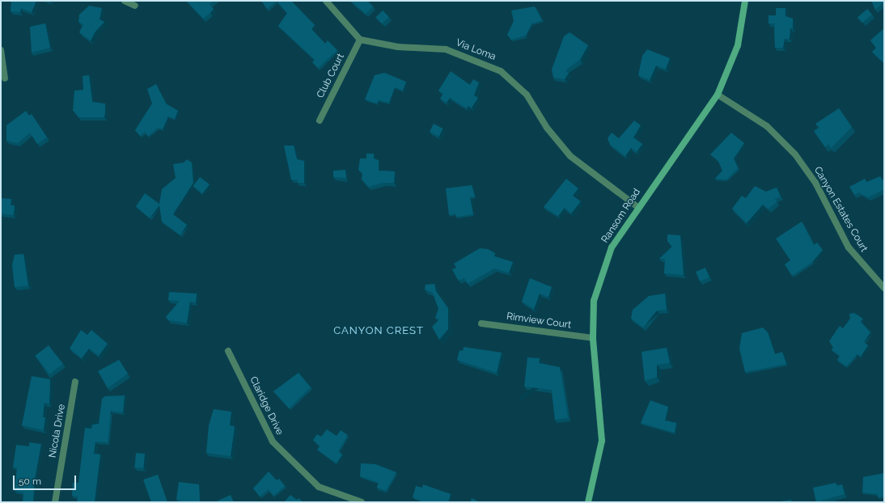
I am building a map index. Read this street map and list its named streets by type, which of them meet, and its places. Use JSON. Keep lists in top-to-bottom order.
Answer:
{
  "streets": {
    "street": [
      "Via Loma",
      "Club Court",
      "Canyon Estates Court",
      "Ransom Road",
      "Rimview Court",
      "Claridge Drive",
      "Nicola Drive"
    ]
  },
  "crossings": [
    ["Via Loma", "Club Court"],
    ["Via Loma", "Ransom Road"],
    ["Canyon Estates Court", "Ransom Road"],
    ["Ransom Road", "Rimview Court"]
  ],
  "districts": ["CANYON CREST"],
  "scale_bar": "50 m"
}
